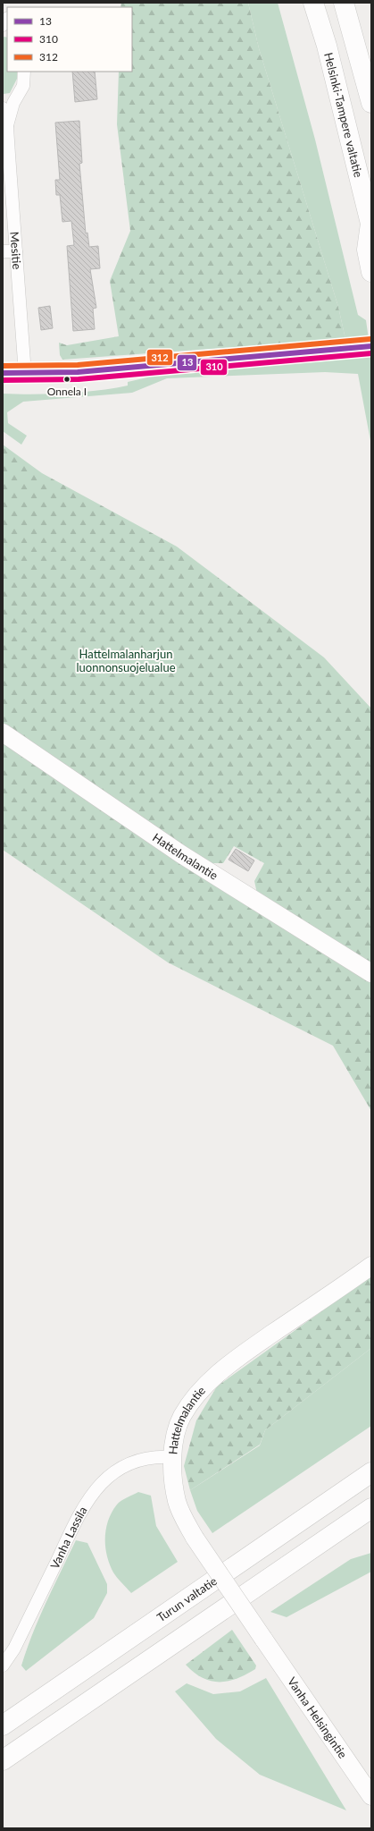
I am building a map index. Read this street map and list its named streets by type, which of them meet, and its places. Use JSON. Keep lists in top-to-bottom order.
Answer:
{
  "streets": {
    "highway": ["Helsinki-Tampere valtatie", "Turun valtatie"],
    "street": [
      "Mesitie",
      "Hattelmalantie",
      "Vanha Lassila",
      "Vanha Helsingintie"
    ]
  },
  "crossings": [
    ["Hattelmalantie", "Vanha Lassila"],
    ["Hattelmalantie", "Vanha Helsingintie"]
  ],
  "parks": ["Hattelmalanharjun luonnonsuojelualue"],
  "places": ["Onnela I"],
  "lines": ["transit line 312", "transit line 13", "transit line 310"],
  "legend": ["13", "310", "312"]
}
